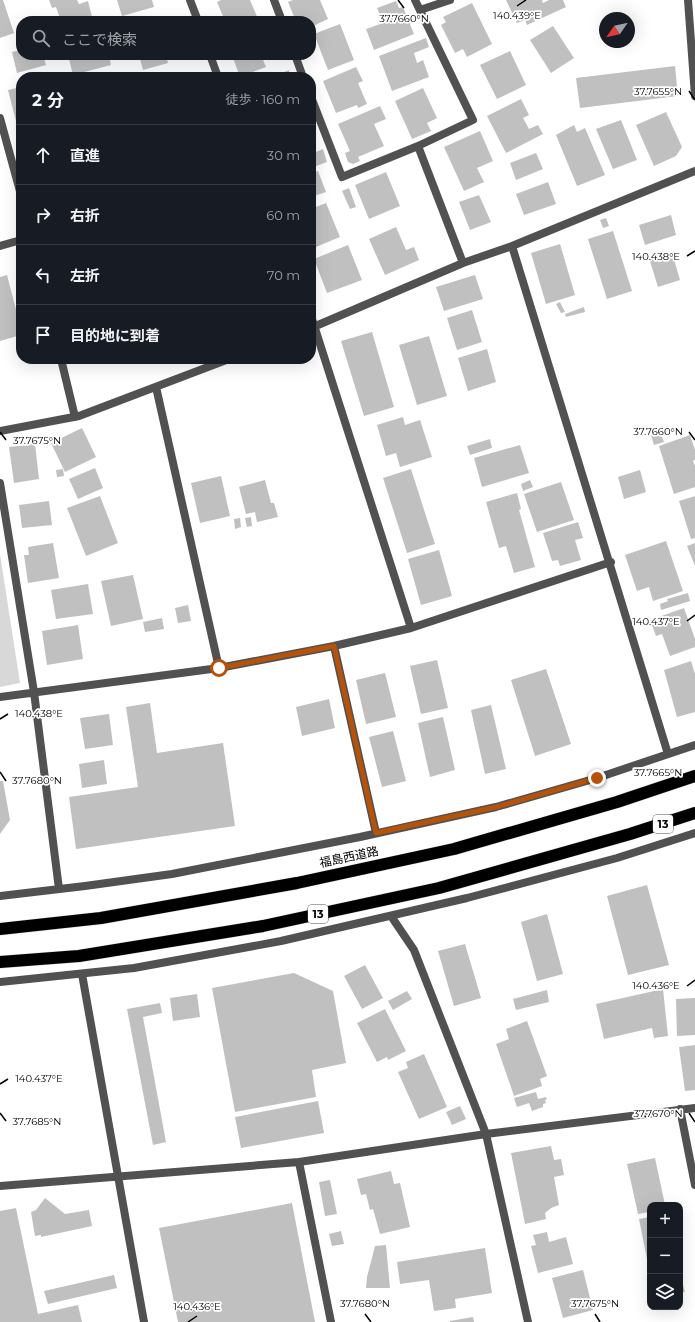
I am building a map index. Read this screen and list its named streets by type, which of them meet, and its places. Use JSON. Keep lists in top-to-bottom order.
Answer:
{
  "streets": {
    "highway": ["13", "福島西道路"]
  },
  "north": "bottom left",
  "page": {
    "search": "ここで検索",
    "heading": ["2 分", "徒歩 · 160 m"],
    "list": [
      ["直進", "30 m"],
      ["右折", "60 m"],
      ["左折", "70 m"],
      "目的地に到着"
    ],
    "map_buttons": ["+", "−"]
  },
  "coordinates": [
    "140.439°E",
    "37.7660°N",
    "37.7655°N",
    "140.438°E",
    "37.7675°N",
    "140.437°E",
    "37.7665°N",
    "37.7680°N",
    "140.436°E",
    "37.7670°N",
    "37.7685°N"
  ]
}
